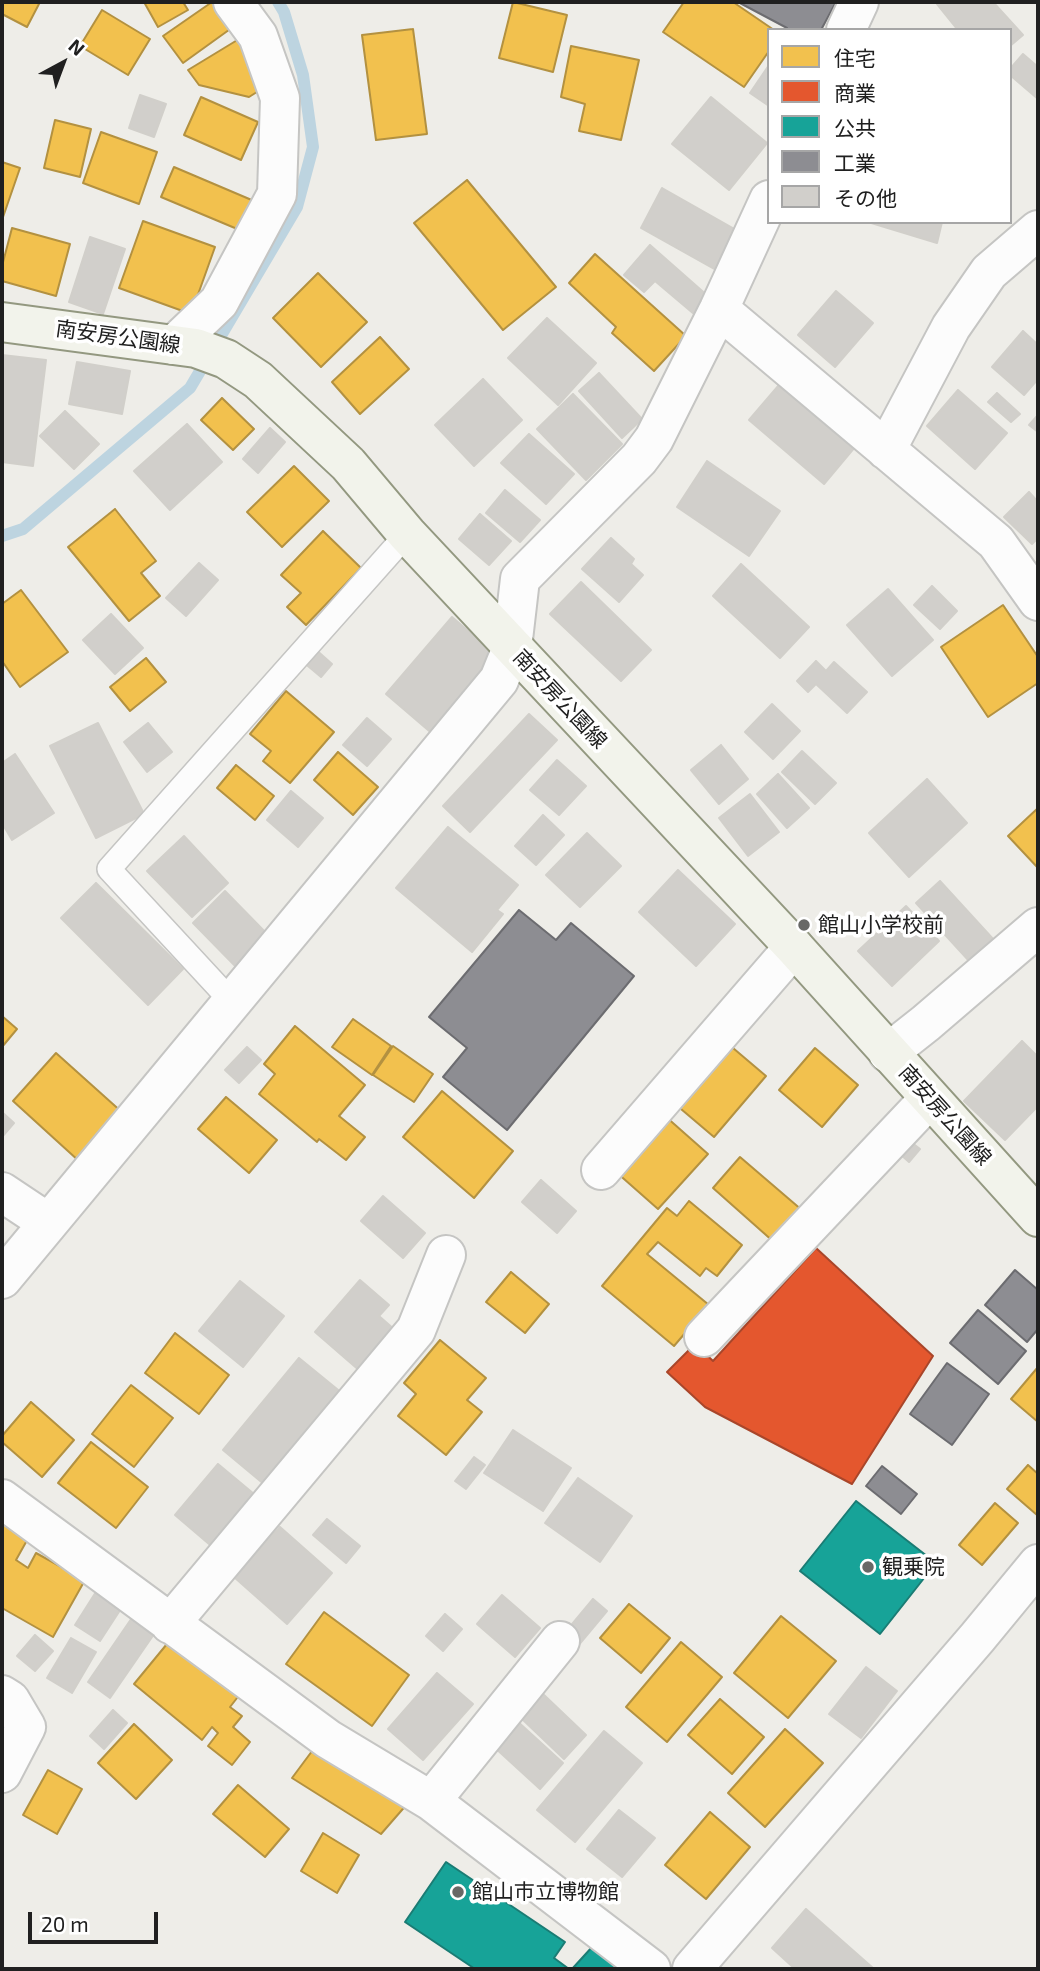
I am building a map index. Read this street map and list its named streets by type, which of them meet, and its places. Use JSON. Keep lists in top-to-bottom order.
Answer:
{
  "streets": {
    "main road": ["南安房公園線"]
  },
  "places": ["館山小学校前", "観乗院", "館山市立博物館"],
  "legend": [
    "住宅",
    "商業",
    "公共",
    "工業",
    "その他"
  ],
  "scale_bar": "20 m",
  "north": "top right"
}
